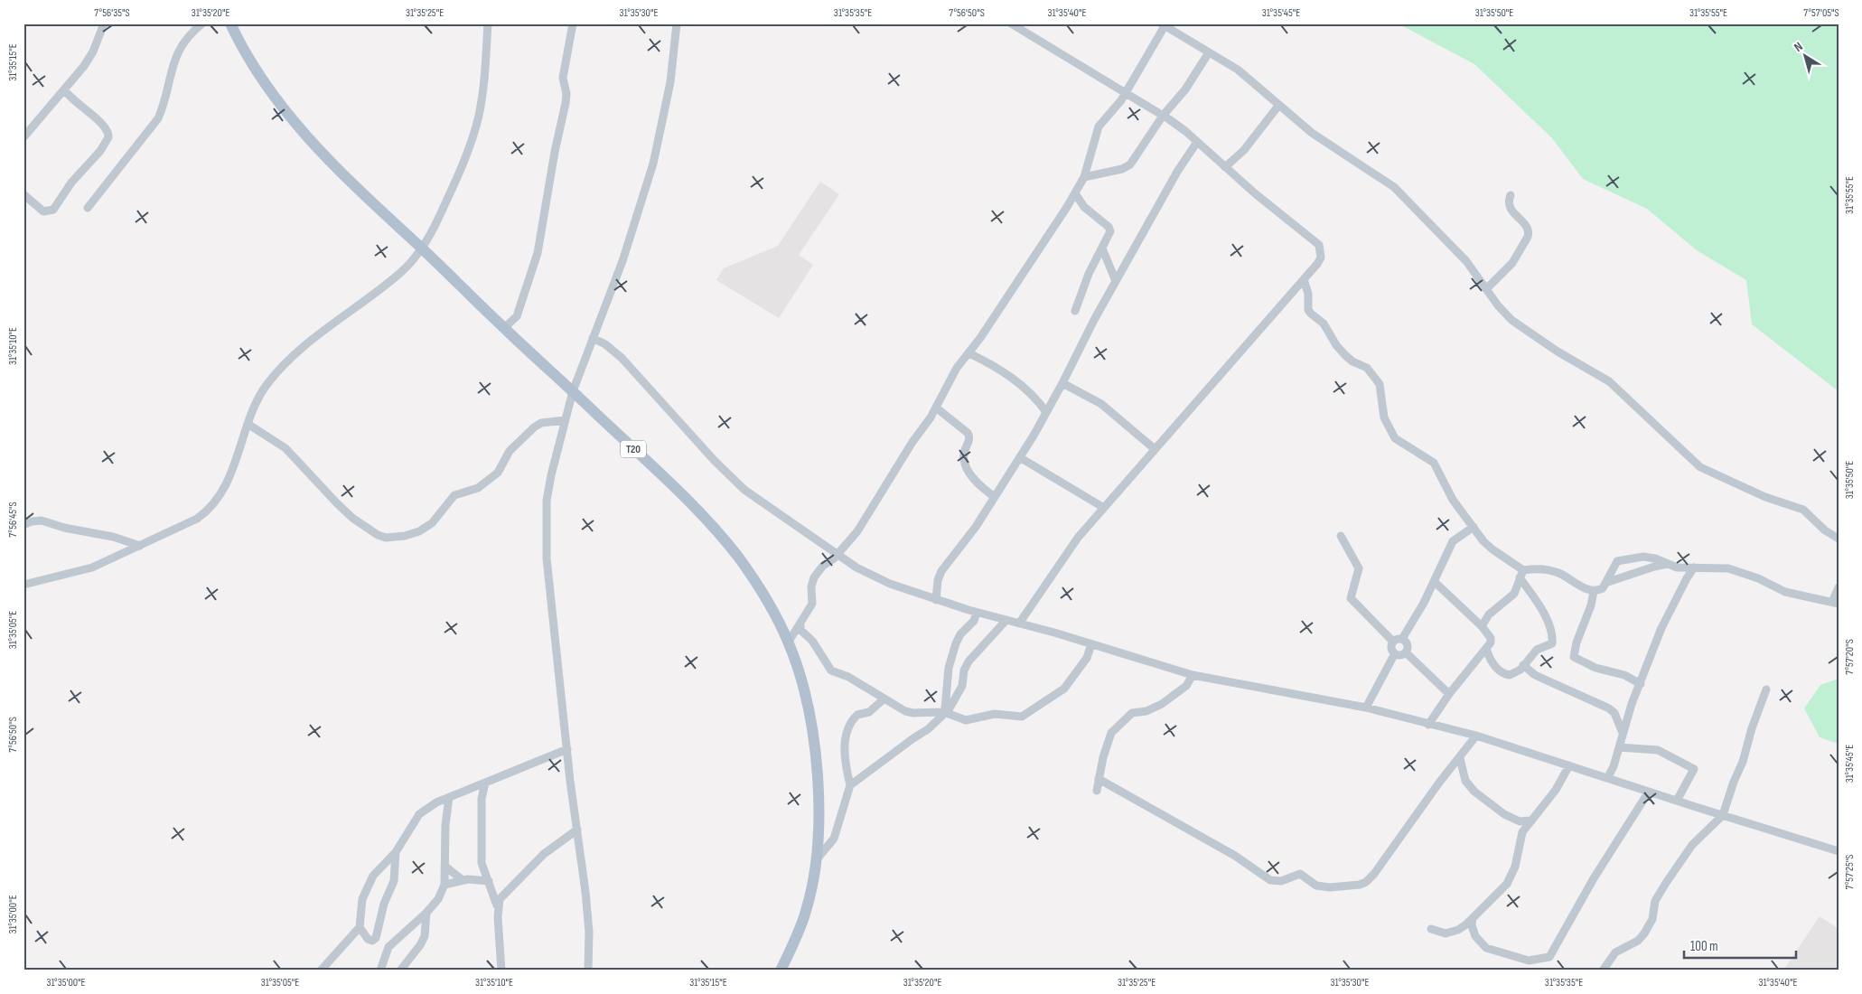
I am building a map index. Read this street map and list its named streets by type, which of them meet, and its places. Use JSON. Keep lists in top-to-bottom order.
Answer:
{
  "streets": {
    "main road": ["T20"]
  },
  "scale_bar": "100 m",
  "north": "top left",
  "coordinates": [
    "7°56'35\"S",
    "31°35'20\"E",
    "31°35'25\"E",
    "31°35'30\"E",
    "31°35'35\"E",
    "7°56'50\"S",
    "31°35'40\"E",
    "31°35'45\"E",
    "31°35'50\"E",
    "31°35'55\"E",
    "7°57'05\"S",
    "31°35'15\"E",
    "31°35'10\"E",
    "7°56'45\"S",
    "31°35'05\"E",
    "7°57'20\"S",
    "7°57'25\"S",
    "31°35'00\"E"
  ]
}
